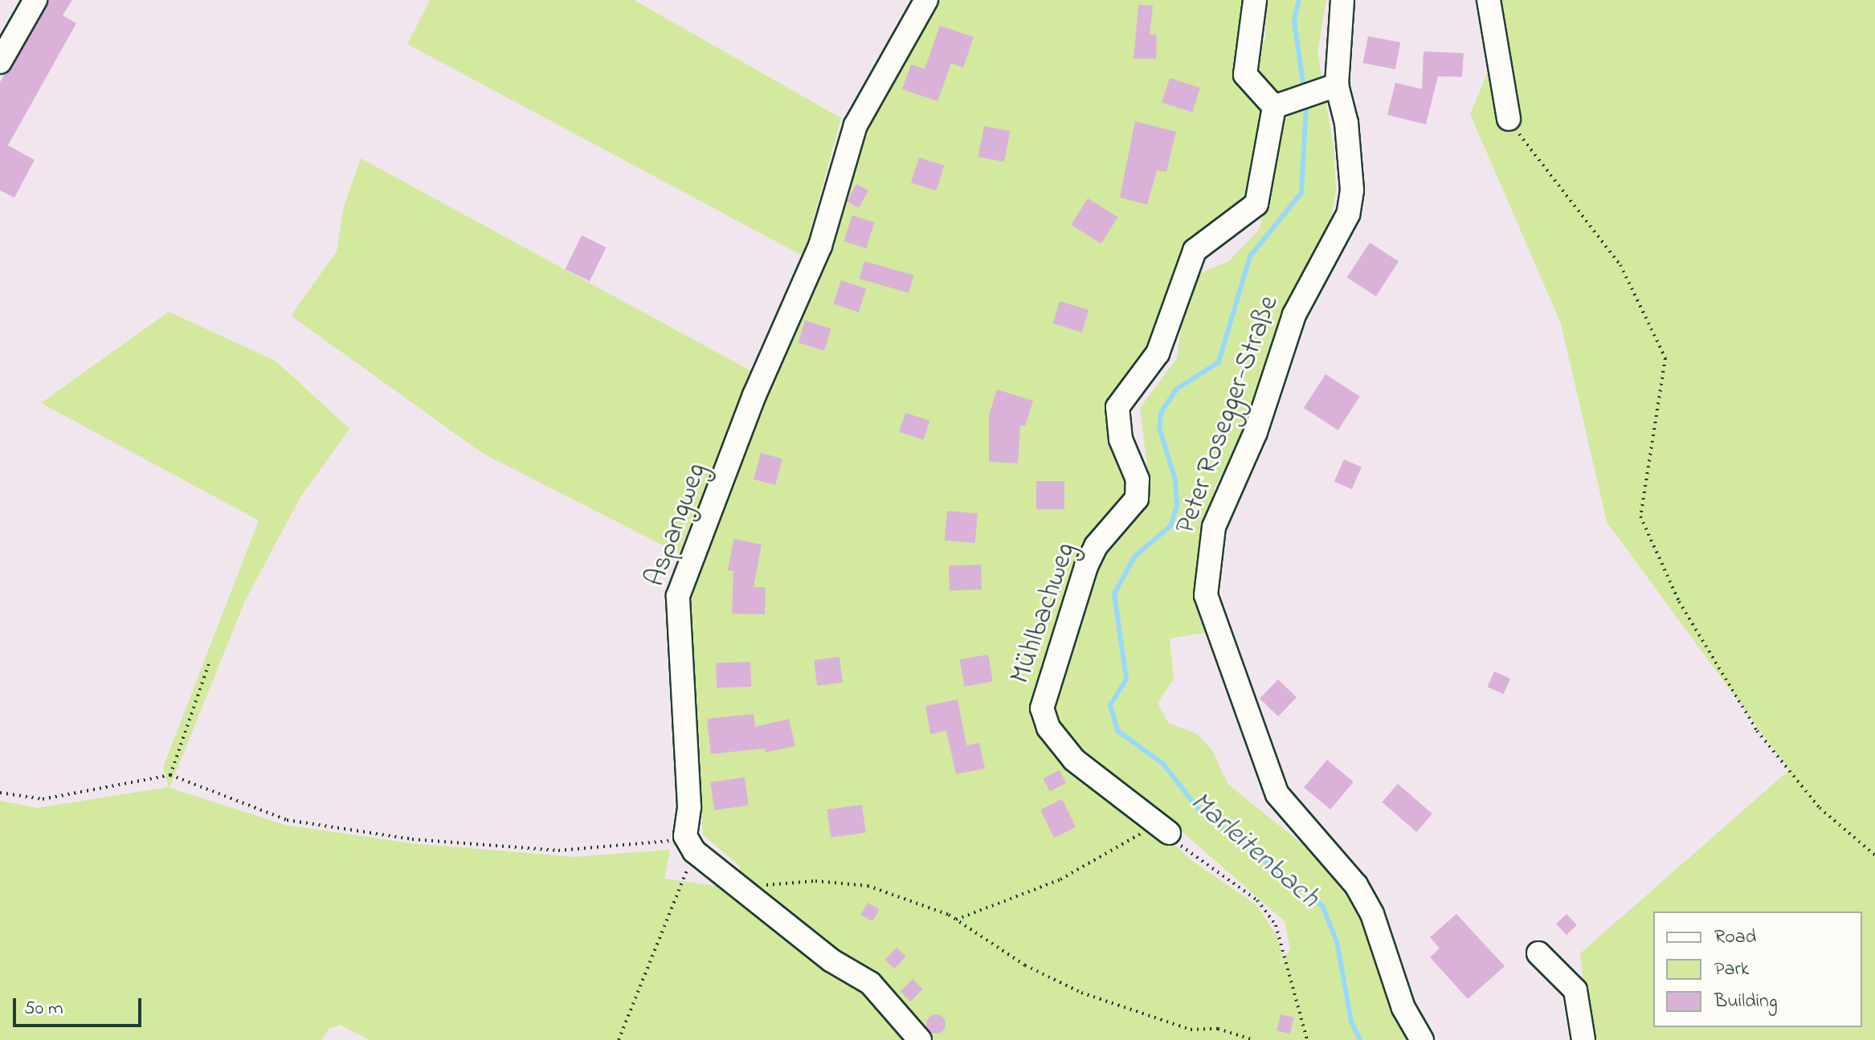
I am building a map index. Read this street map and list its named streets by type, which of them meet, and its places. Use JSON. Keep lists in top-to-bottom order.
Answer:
{
  "streets": {
    "street": ["Peter Rosegger-Straße", "Aspangweg", "Mühlbachweg"]
  },
  "water": ["Marleitenbach"],
  "legend": ["Road", "Park", "Building"],
  "scale_bar": "50 m"
}
